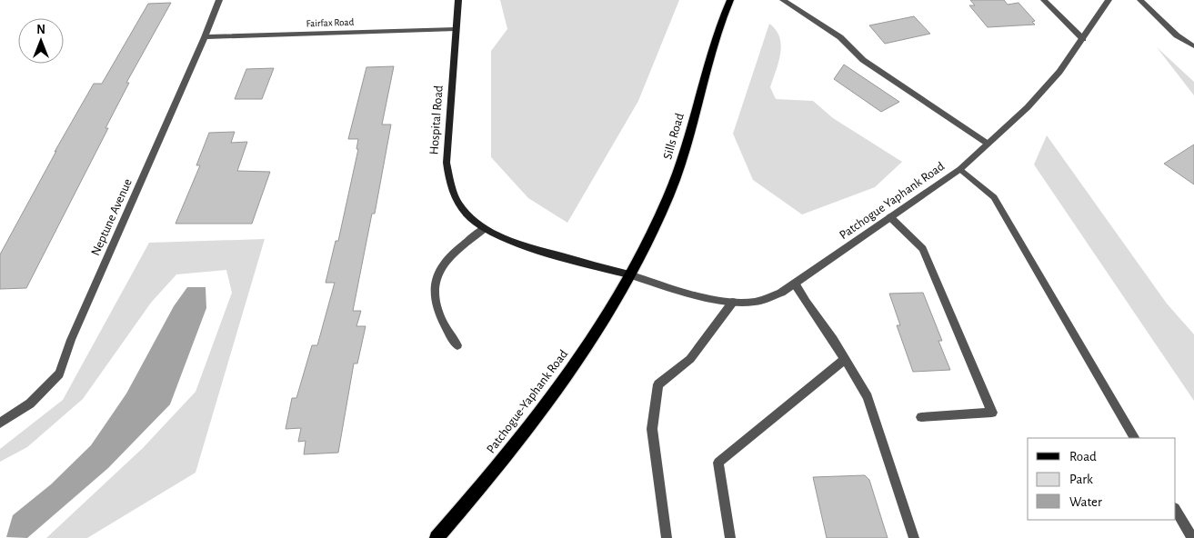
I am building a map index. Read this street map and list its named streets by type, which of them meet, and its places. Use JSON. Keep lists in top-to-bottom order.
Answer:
{
  "streets": {
    "main road": ["Sills Road", "Patchogue-Yaphank Road"],
    "street": [
      "Fairfax Road",
      "Hospital Road",
      "Patchogue Yaphank Road",
      "Neptune Avenue"
    ]
  },
  "crossings": [
    ["Fairfax Road", "Hospital Road"],
    ["Fairfax Road", "Neptune Avenue"],
    ["Hospital Road", "Sills Road"],
    ["Hospital Road", "Patchogue Yaphank Road"],
    ["Hospital Road", "Patchogue-Yaphank Road"],
    ["Sills Road", "Patchogue Yaphank Road"],
    ["Sills Road", "Patchogue-Yaphank Road"],
    ["Patchogue Yaphank Road", "Patchogue-Yaphank Road"]
  ],
  "legend": ["Road", "Park", "Water"],
  "north": "top"
}
